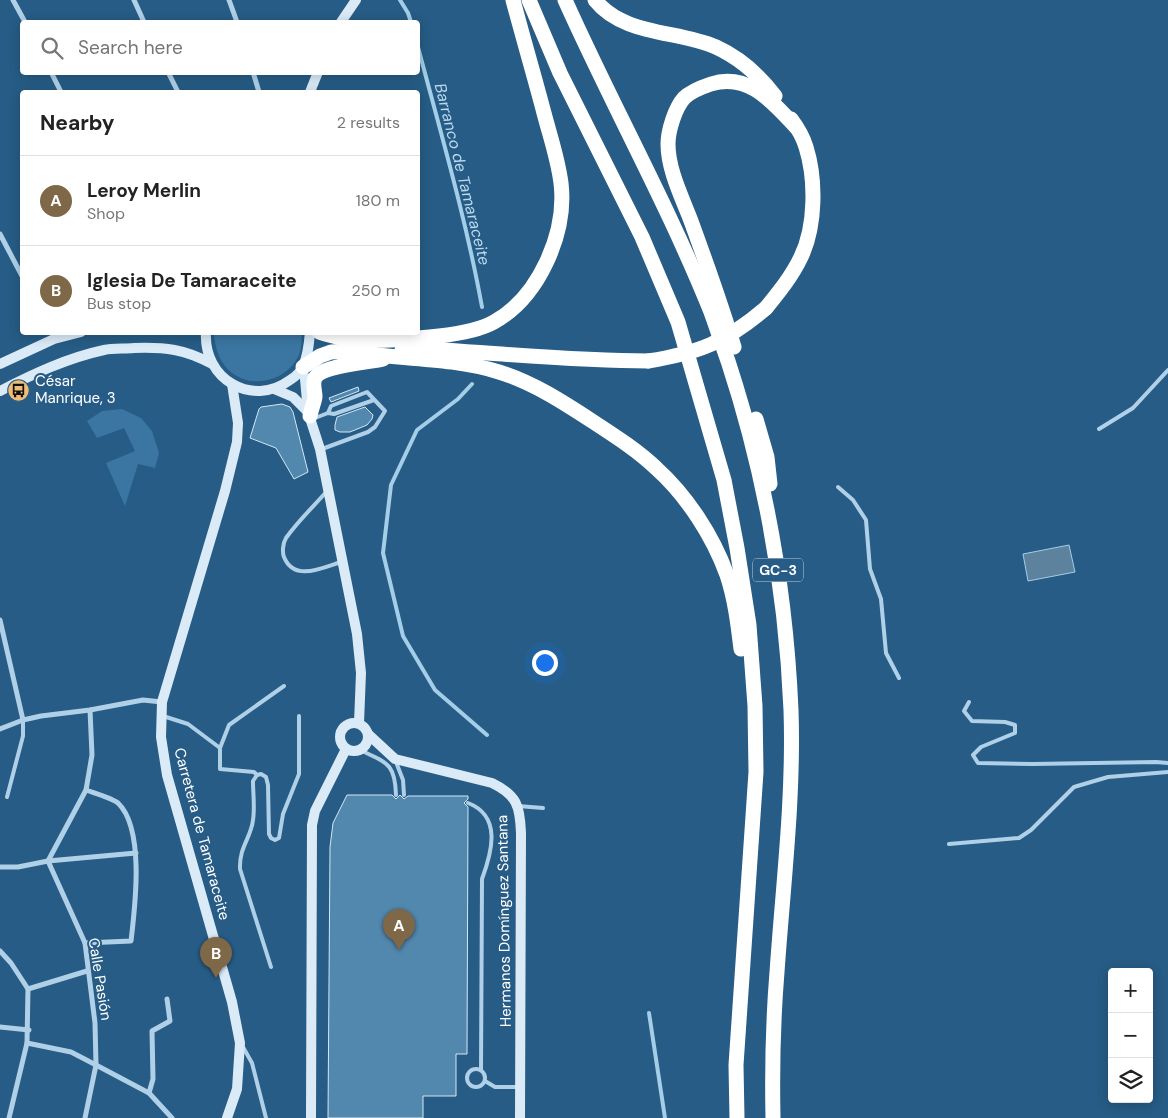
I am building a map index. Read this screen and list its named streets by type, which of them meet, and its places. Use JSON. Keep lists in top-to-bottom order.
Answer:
{
  "streets": {
    "highway": ["GC-3"],
    "main road": ["Carretera de Tamaraceite", "Hermanos Domínguez Santana"],
    "street": ["Calle Pasión"]
  },
  "water": ["Barranco de Tamaraceite"],
  "places": {
    "bus stop": ["César Manrique, 3"]
  },
  "page": {
    "search": "Search here",
    "heading": ["Nearby", "2 results"],
    "list": [
      {
        "mark": "A",
        "name": "Leroy Merlin",
        "note": "Shop",
        "value": "180 m"
      },
      {
        "mark": "B",
        "name": "Iglesia De Tamaraceite",
        "note": "Bus stop",
        "value": "250 m"
      }
    ],
    "pins": ["A", "B"],
    "map_buttons": ["+", "−"]
  }
}
